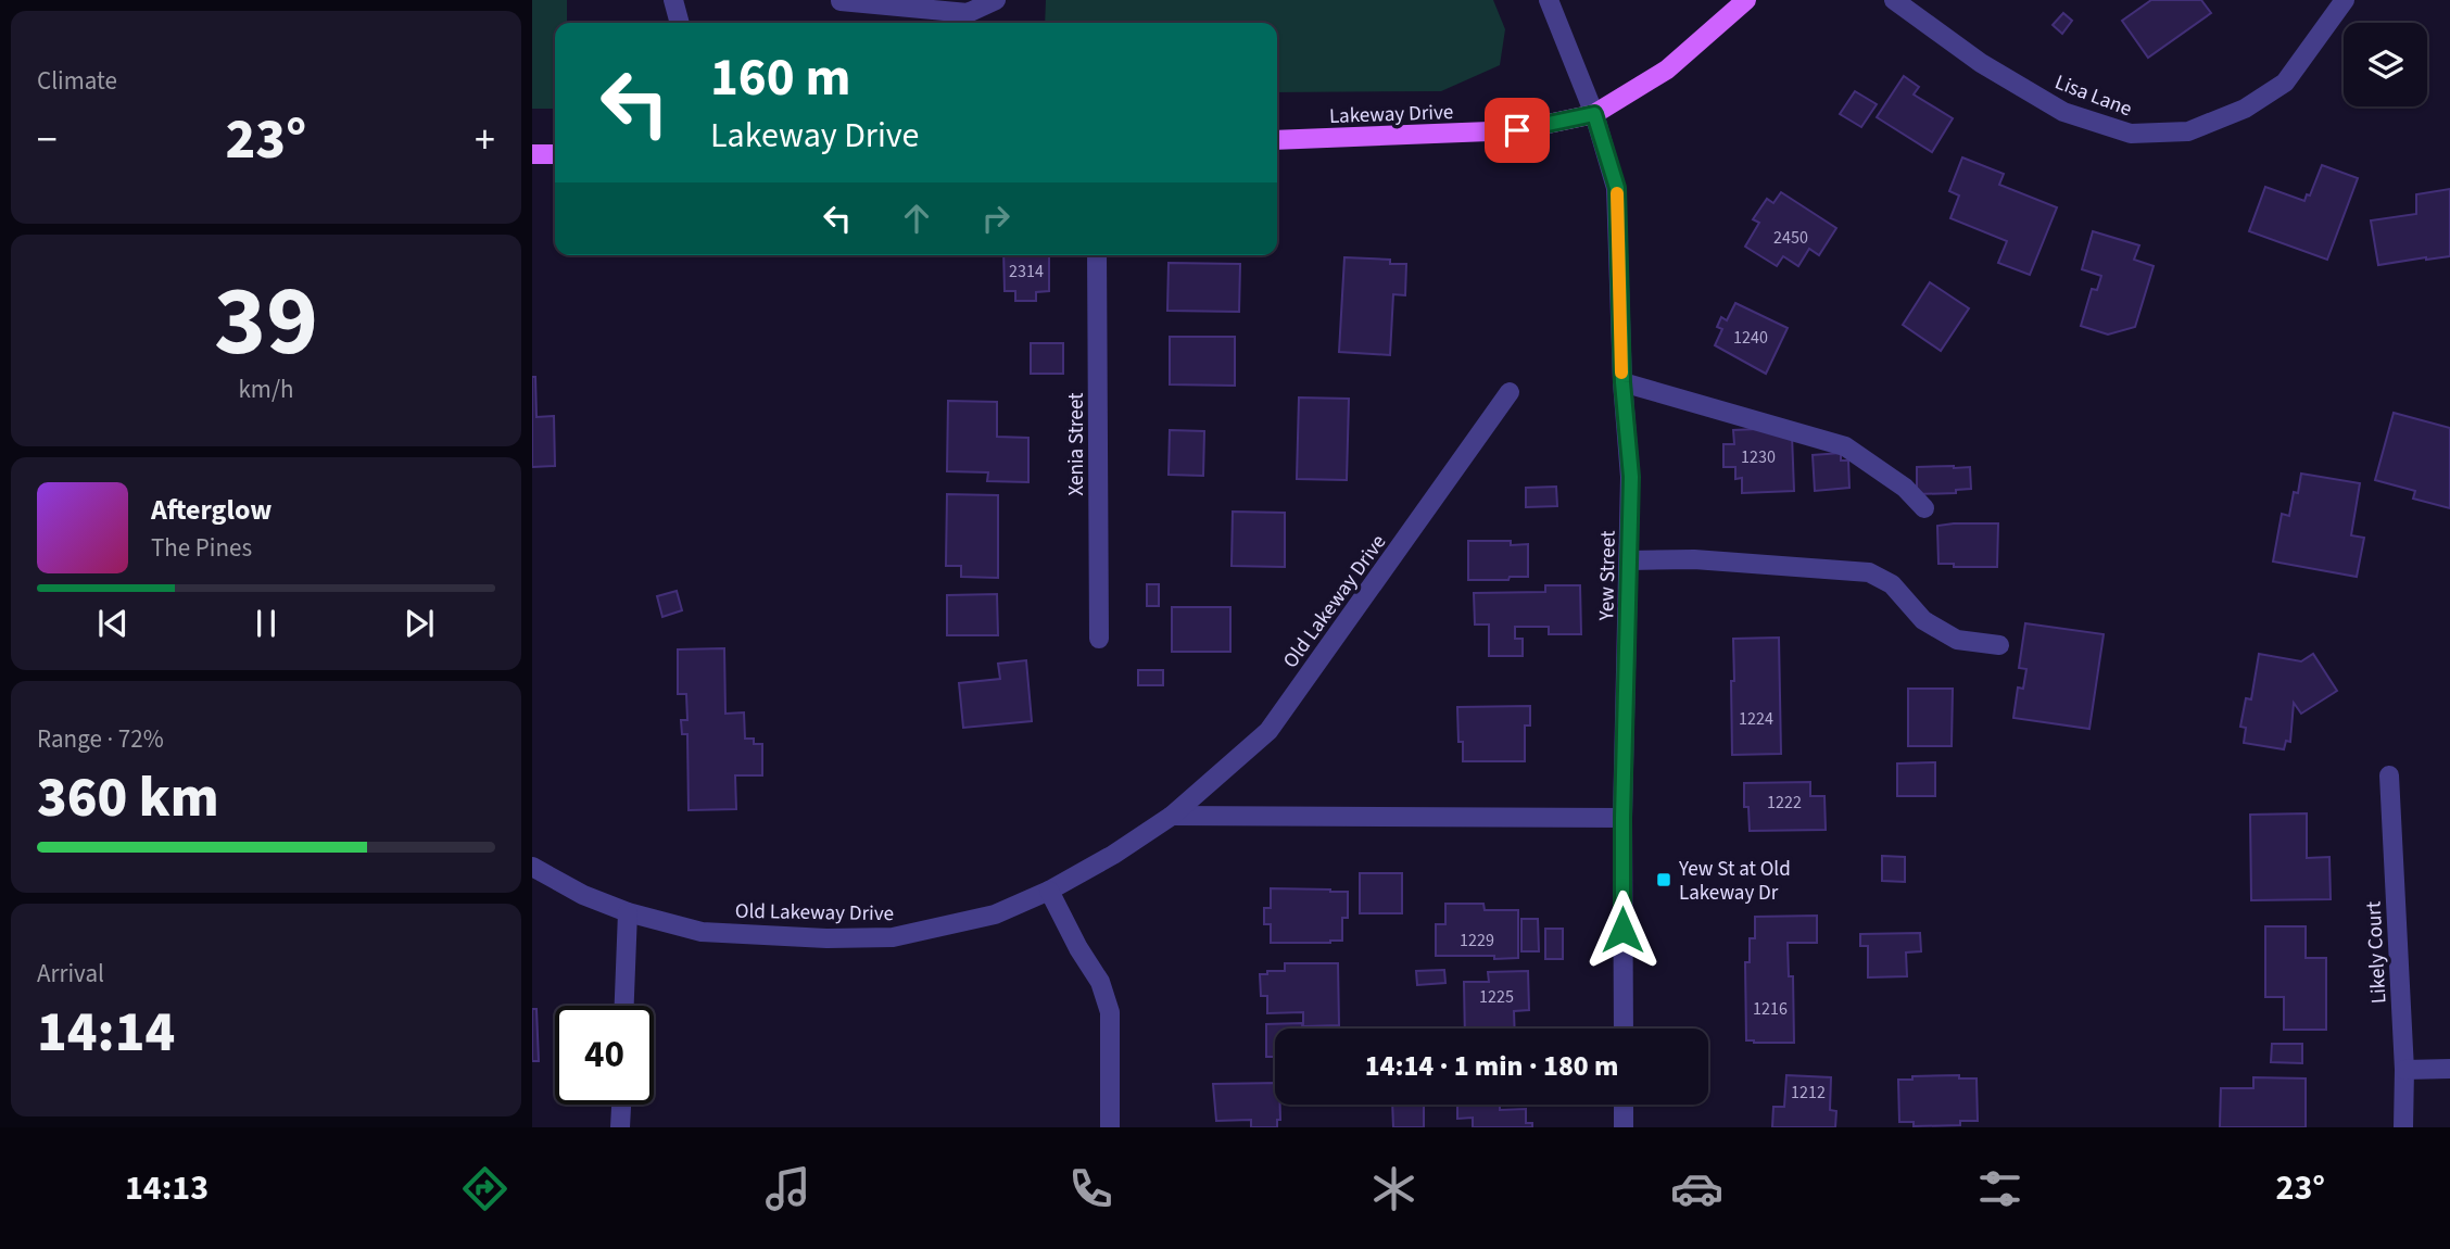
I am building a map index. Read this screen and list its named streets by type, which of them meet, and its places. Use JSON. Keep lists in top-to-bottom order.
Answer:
{
  "streets": {
    "main road": ["Lakeway Drive"],
    "street": [
      "Lisa Lane",
      "Xenia Street",
      "Yew Street",
      "Old Lakeway Drive",
      "Likely Court"
    ]
  },
  "crossings": [
    ["Lakeway Drive", "Yew Street"]
  ],
  "places": {
    "transit": ["Yew St at Old Lakeway Dr"]
  },
  "house_numbers": [
    "2450",
    "2314",
    "1240",
    "1230",
    "1224",
    "1222",
    "1229",
    "1225",
    "1216",
    "1212"
  ],
  "page": {
    "tile": [
      "Climate",
      ["39", "km/h"],
      ["Range · 72%", "360 km"],
      ["Arrival", "14:14"]
    ],
    "turn": ["160 m", "Lakeway Drive"],
    "heat": ["−", "23°", "+"],
    "song": ["Afterglow", "The Pines"],
    "limit": "40",
    "trip": "14:14 · 1 min · 180 m",
    "tabs": ["14:13", "23°"]
  }
}
